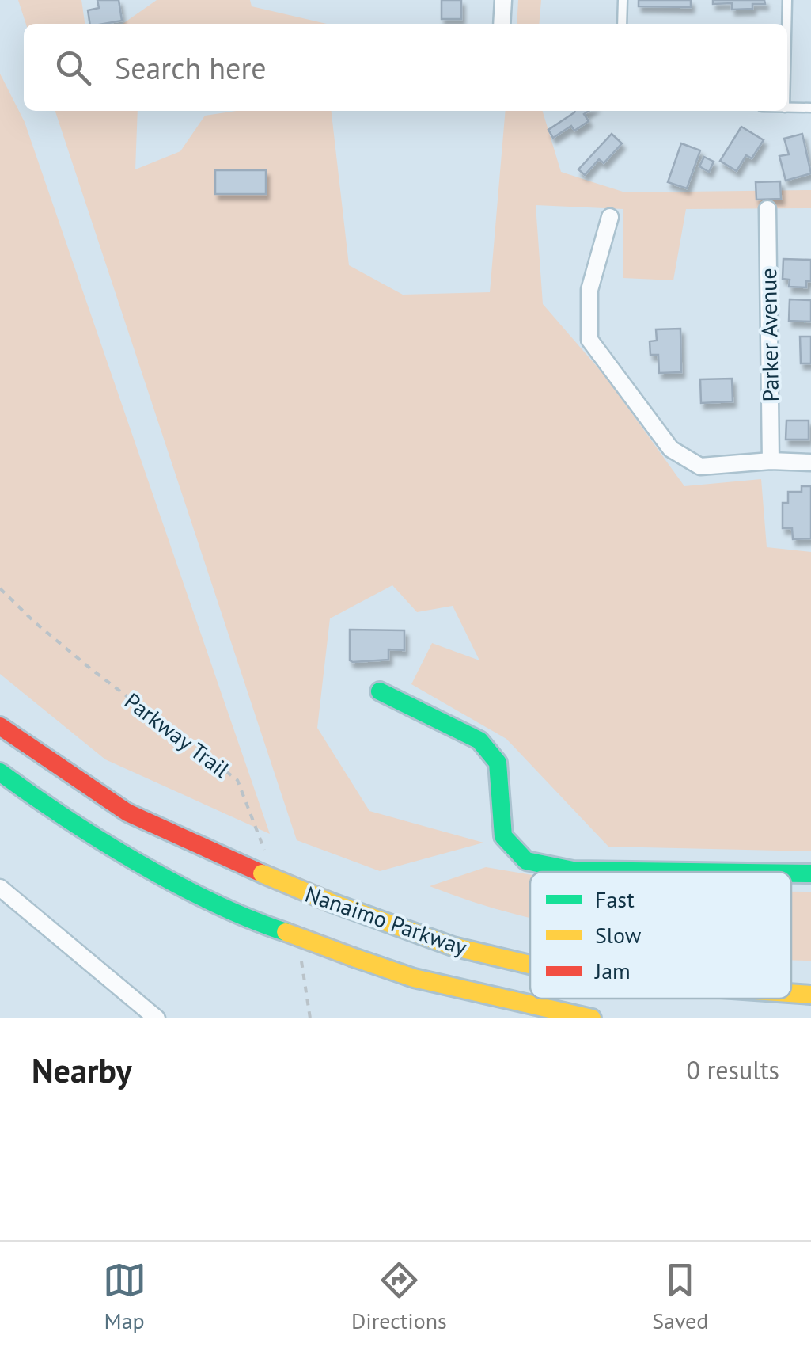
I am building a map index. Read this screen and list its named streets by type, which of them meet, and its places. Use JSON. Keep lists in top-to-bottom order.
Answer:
{
  "streets": {
    "main road": ["Nanaimo Parkway"],
    "street": ["Parker Avenue"],
    "path": ["Parkway Trail"]
  },
  "crossings": [
    ["Parkway Trail", "Nanaimo Parkway"]
  ],
  "legend": ["Fast", "Slow", "Jam"],
  "page": {
    "search": "Search here",
    "heading": ["Nearby", "0 results"],
    "nav": ["Map", "Directions", "Saved"]
  }
}
